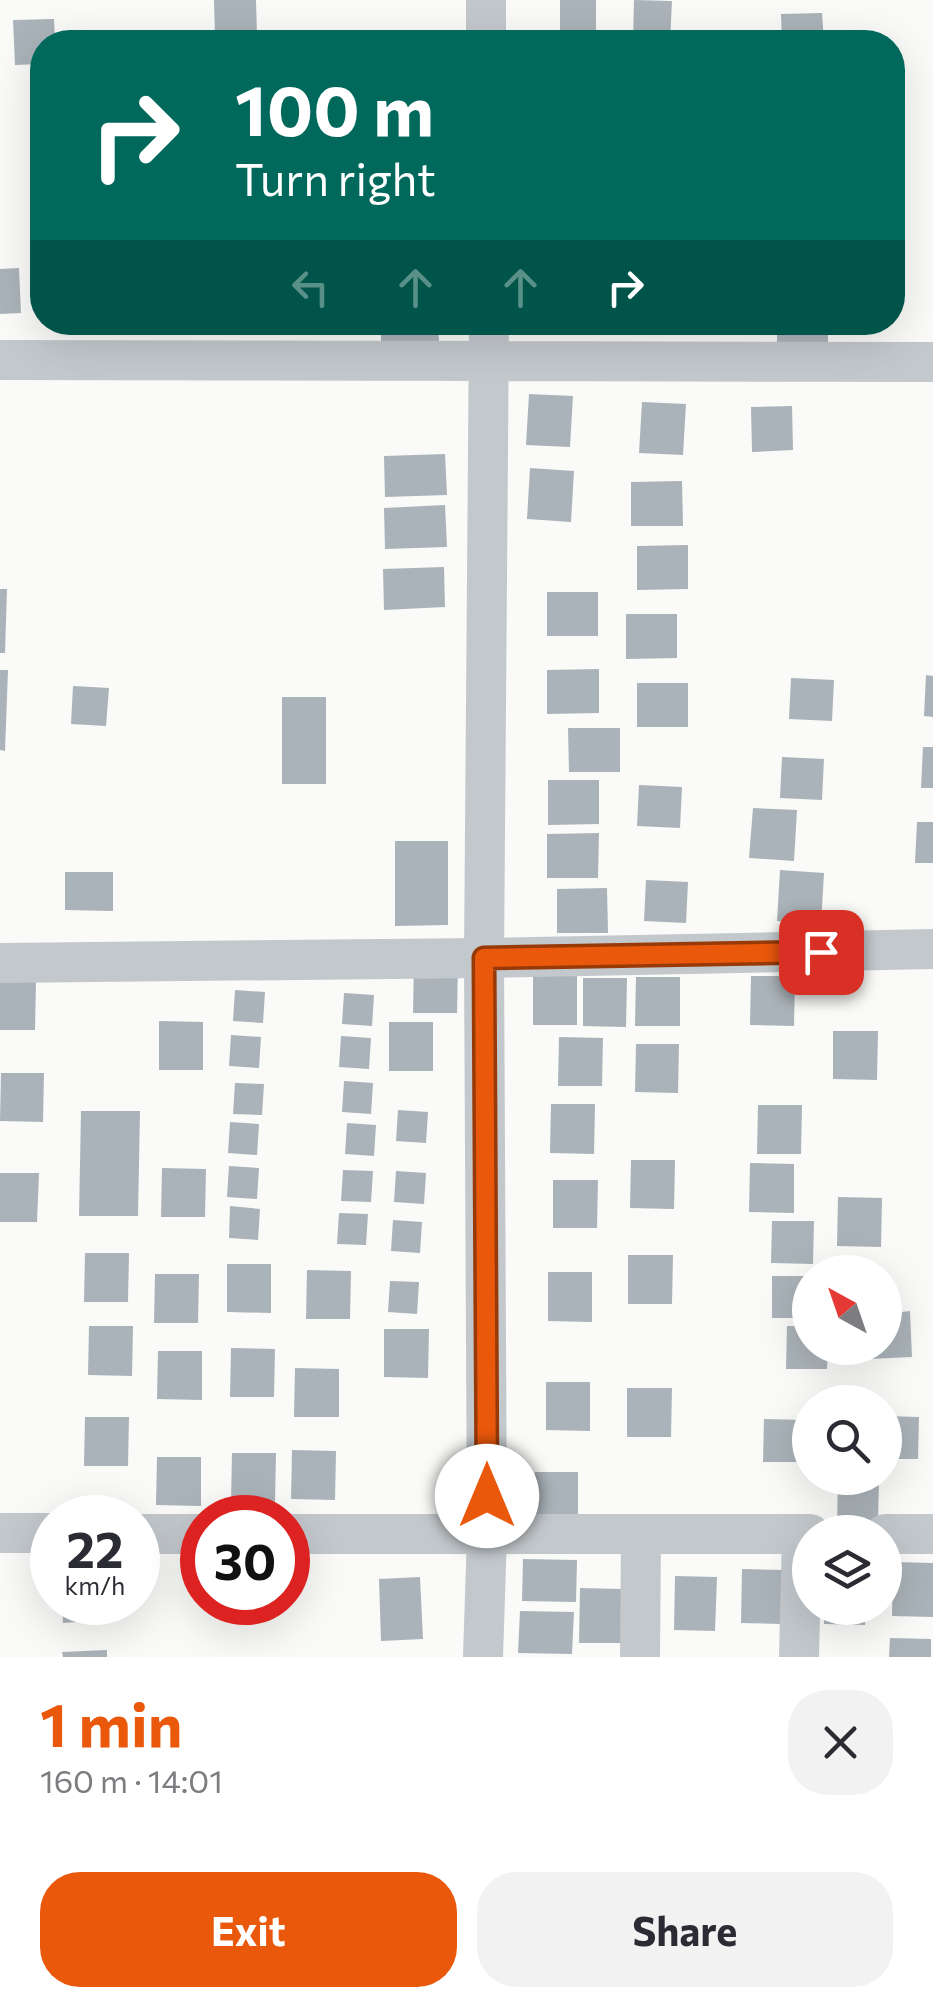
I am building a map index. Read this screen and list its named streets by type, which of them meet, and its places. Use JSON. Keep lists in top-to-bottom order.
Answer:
{
  "north": "top left",
  "page": {
    "turn": ["100 m", "Turn right"],
    "speed": "22 km/h",
    "limit": "30",
    "heading": ["1 min", "160 m · 14:01"],
    "buttons": ["Exit", "Share"]
  }
}
